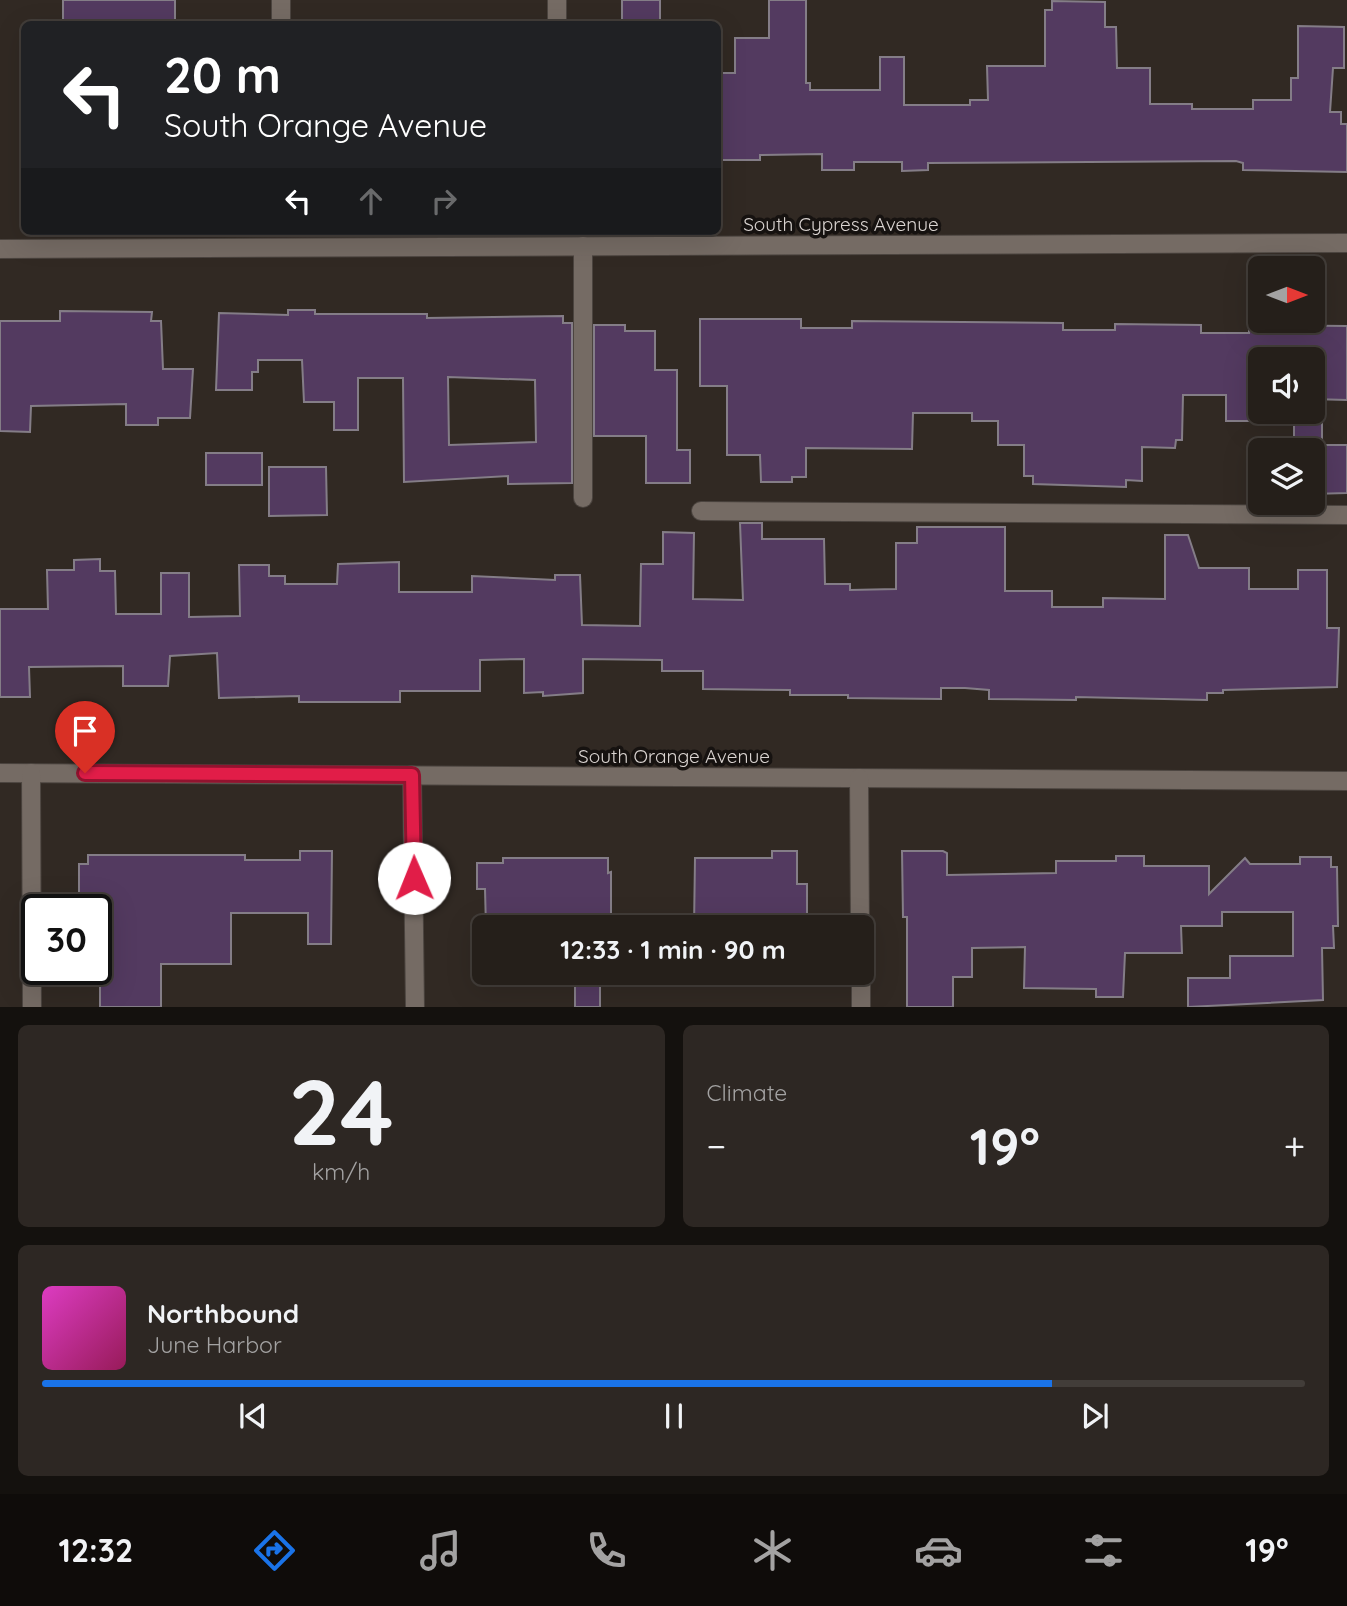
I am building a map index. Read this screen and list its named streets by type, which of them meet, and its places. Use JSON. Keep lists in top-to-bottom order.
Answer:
{
  "streets": {
    "street": ["South Cypress Avenue", "South Orange Avenue"]
  },
  "north": "right",
  "page": {
    "turn": ["20 m", "South Orange Avenue"],
    "limit": "30",
    "trip": "12:33 · 1 min · 90 m",
    "tile": [
      ["24", "km/h"],
      "Climate"
    ],
    "heat": ["−", "19°", "+"],
    "song": ["Northbound", "June Harbor"],
    "tabs": ["12:32", "19°"]
  }
}
